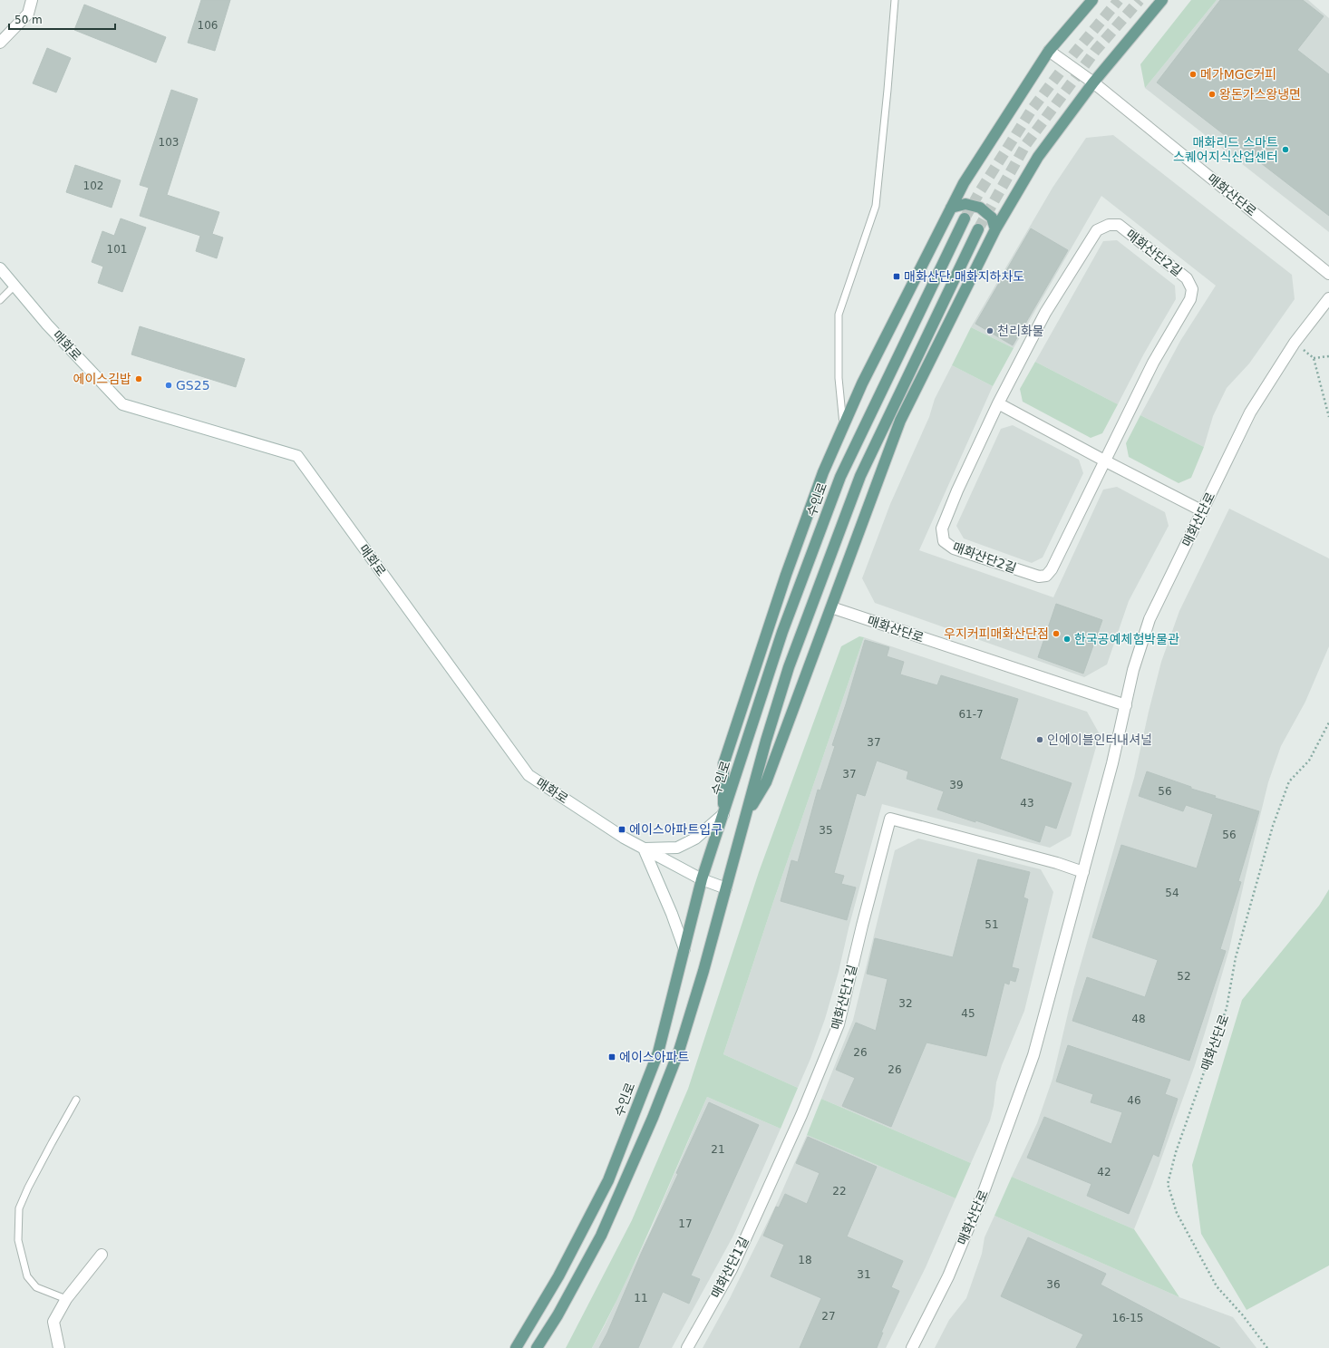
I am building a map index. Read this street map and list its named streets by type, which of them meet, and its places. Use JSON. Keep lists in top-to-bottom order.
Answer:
{
  "streets": {
    "main road": ["수인로"],
    "street": [
      "매화산단로",
      "매화산단2길",
      "매화로",
      "매화산단1길"
    ]
  },
  "crossings": [
    ["매화산단로", "매화산단1길"],
    ["매화로", "수인로"]
  ],
  "places": {
    "other": [
      "메가MGC커피",
      "왕돈가스왕냉면",
      "매화리드 스마트 스퀘어지식산업센터",
      "천리화물",
      "에이스김밥",
      "GS25",
      "우지커피매화산단점",
      "한국공예체험박물관",
      "인에이블인터내셔널"
    ],
    "transit": ["매화산단.매화지하차도", "에이스아파트입구", "에이스아파트"]
  },
  "house_numbers": [
    "106",
    "103",
    "102",
    "101",
    "61-7",
    "37",
    "37",
    "39",
    "56",
    "43",
    "35",
    "56",
    "54",
    "51",
    "52",
    "32",
    "45",
    "48",
    "26",
    "26",
    "46",
    "21",
    "42",
    "22",
    "17",
    "18",
    "31",
    "36",
    "11",
    "27",
    "16-15"
  ],
  "scale_bar": "50 m"
}
